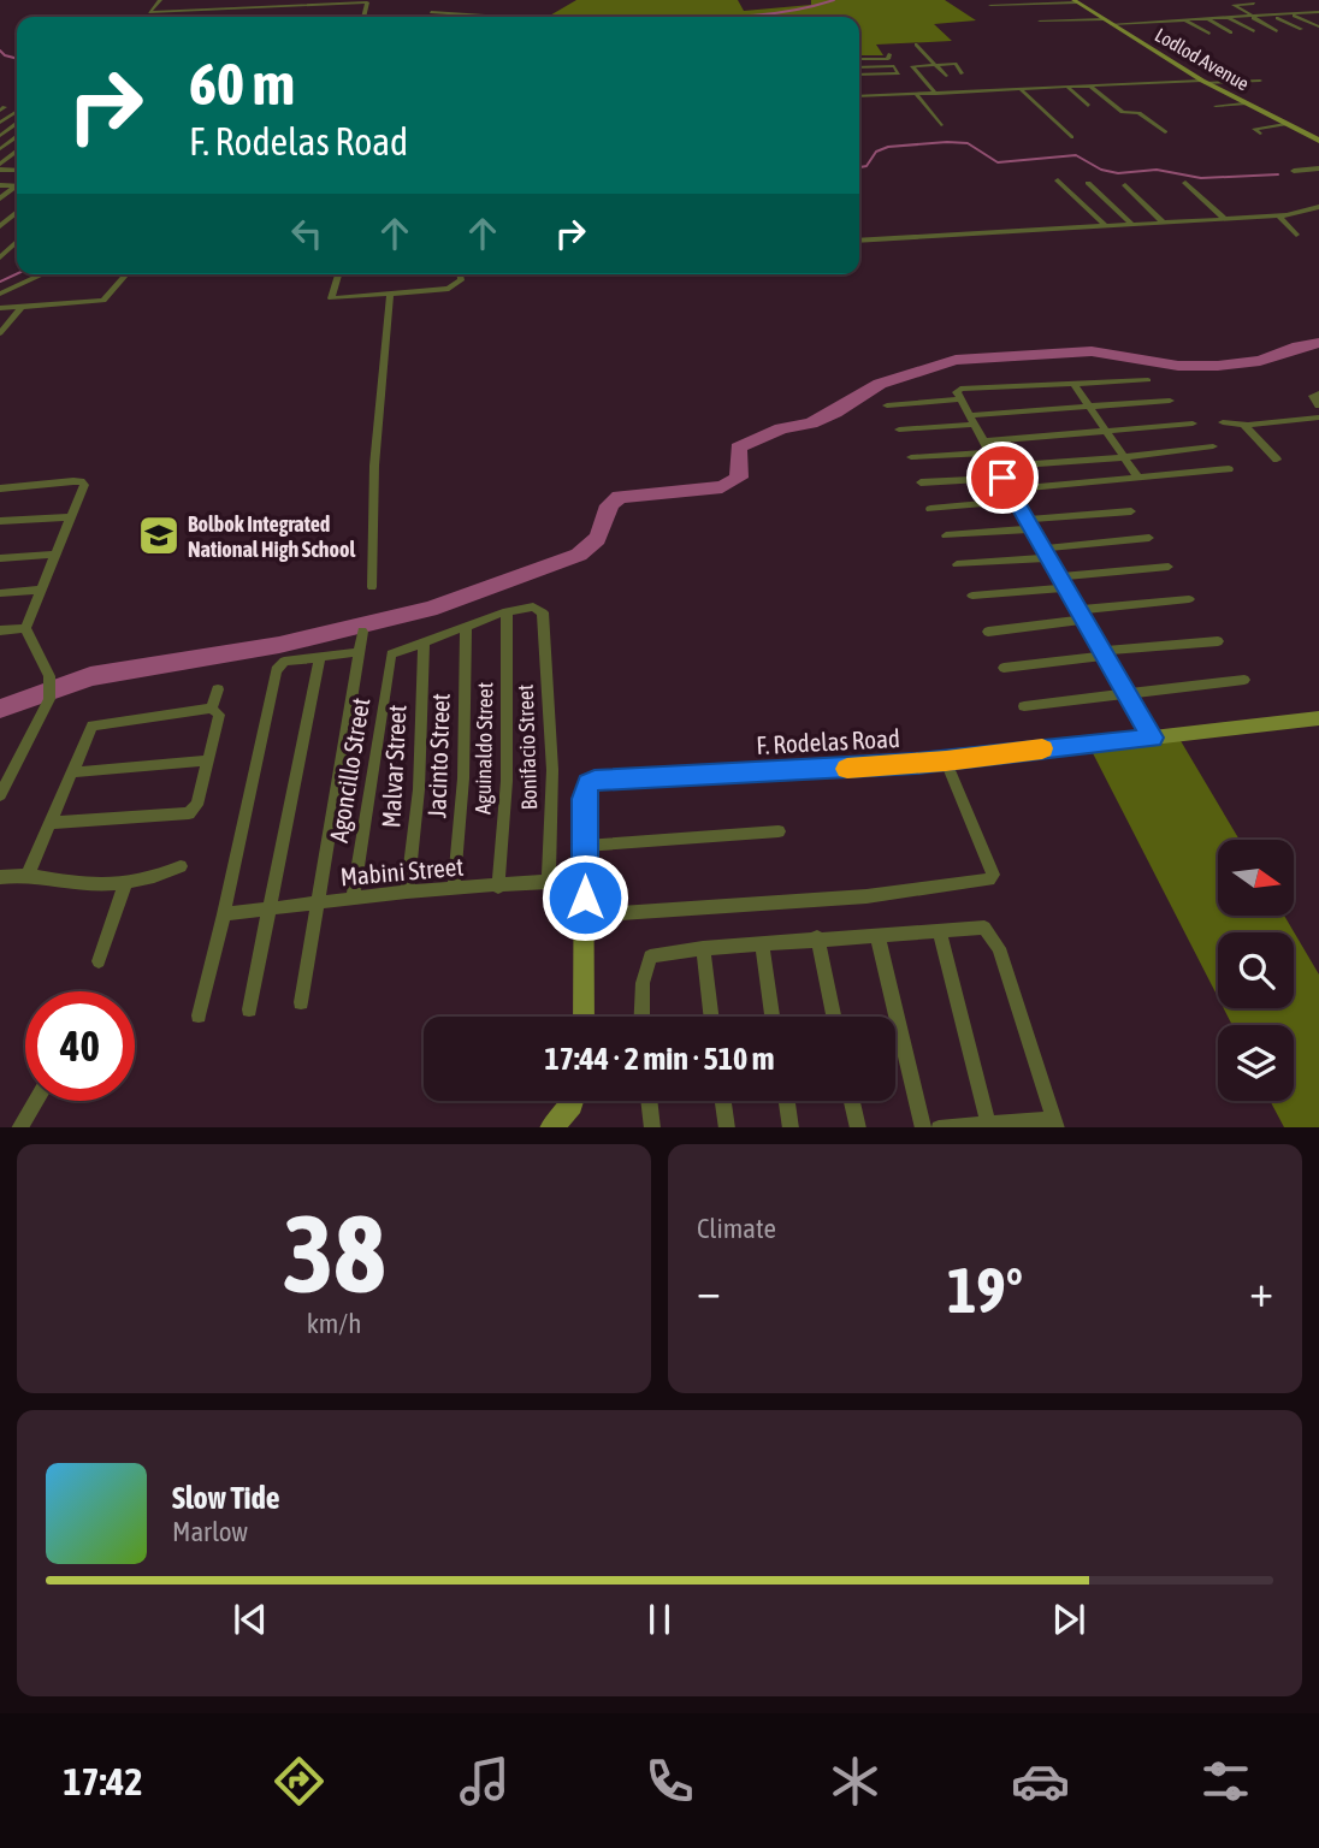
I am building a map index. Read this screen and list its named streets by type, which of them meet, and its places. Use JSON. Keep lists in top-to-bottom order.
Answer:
{
  "streets": {
    "main road": ["Lodlod Avenue"],
    "street": [
      "F. Rodelas Road",
      "Bonifacio Street",
      "Aguinaldo Street",
      "Jacinto Street",
      "Malvar Street",
      "Agoncillo Street",
      "Mabini Street"
    ]
  },
  "crossings": [
    ["F. Rodelas Road", "Mabini Street"],
    ["Bonifacio Street", "Aguinaldo Street"],
    ["Bonifacio Street", "Mabini Street"],
    ["Aguinaldo Street", "Mabini Street"],
    ["Jacinto Street", "Mabini Street"],
    ["Malvar Street", "Agoncillo Street"],
    ["Malvar Street", "Mabini Street"],
    ["Agoncillo Street", "Mabini Street"]
  ],
  "places": {
    "school or university": ["Bolbok Integrated National High School"]
  },
  "north": "right",
  "page": {
    "turn": ["60 m", "F. Rodelas Road"],
    "limit": "40",
    "trip": "17:44 · 2 min · 510 m",
    "tile": [
      ["38", "km/h"],
      "Climate"
    ],
    "heat": ["−", "19°", "+"],
    "song": ["Slow Tide", "Marlow"],
    "tabs": "17:42"
  }
}
